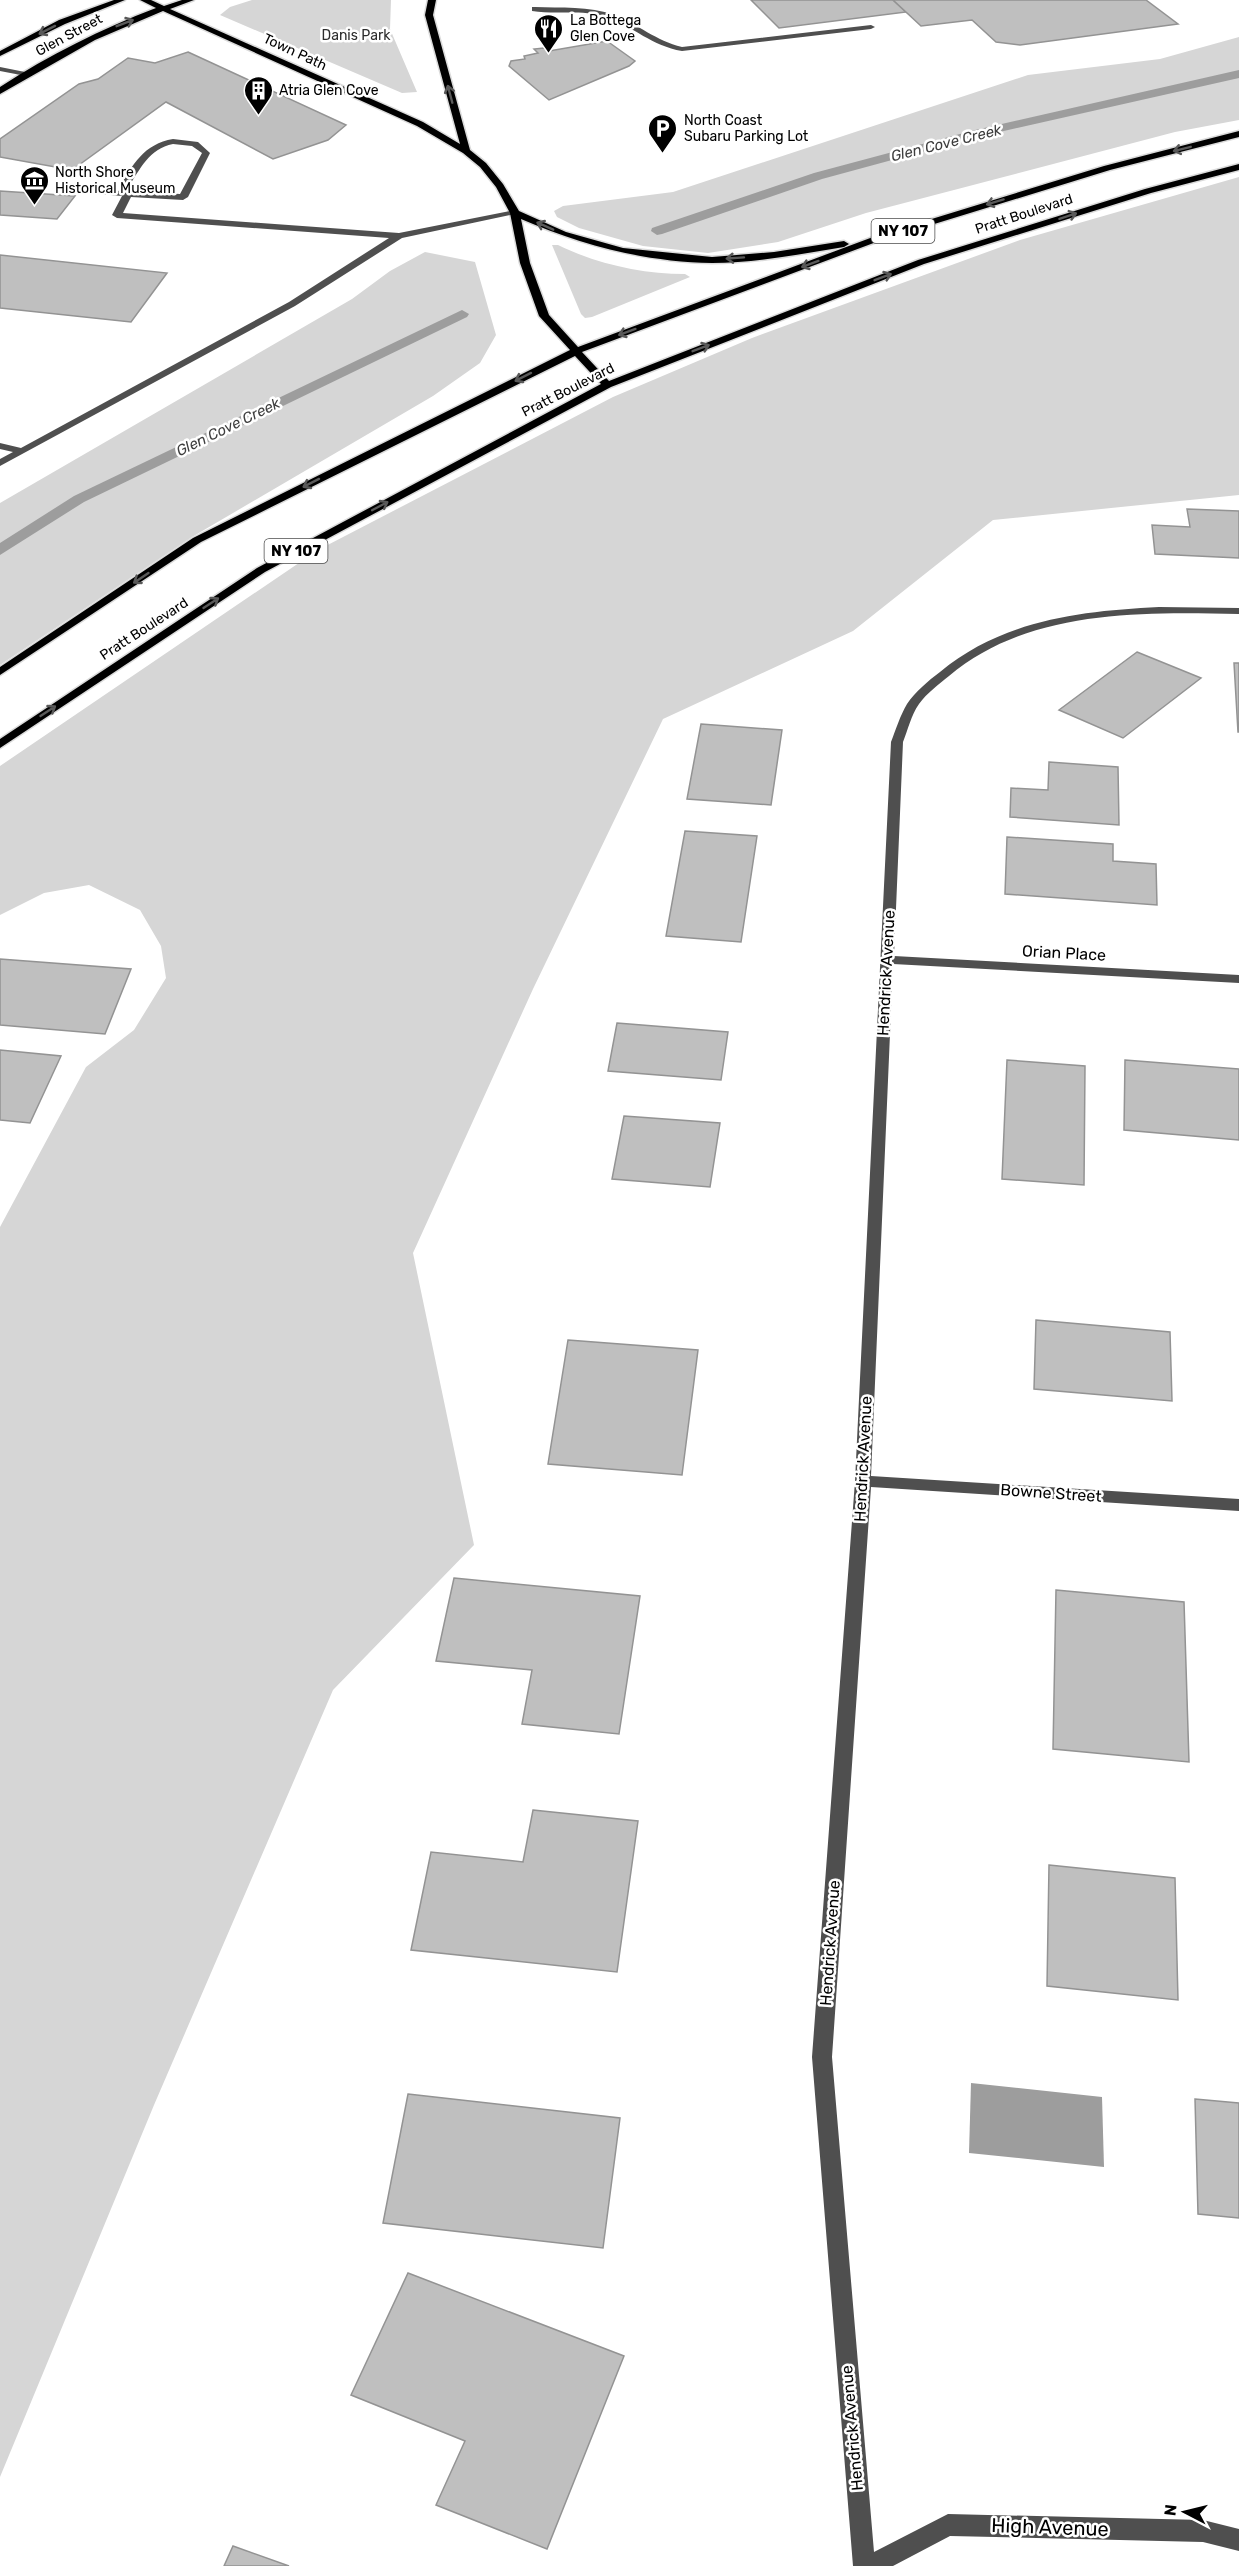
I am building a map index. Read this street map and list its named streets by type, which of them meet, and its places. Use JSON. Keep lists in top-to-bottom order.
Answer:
{
  "streets": {
    "main road": [
      "Glen Street",
      "Town Path",
      "Pratt Boulevard",
      "NY 107"
    ],
    "street": [
      "Orian Place",
      "Hendrick Avenue",
      "Bowne Street",
      "High Avenue"
    ]
  },
  "crossings": [
    ["Glen Street", "Town Path"],
    ["Town Path", "Pratt Boulevard"],
    ["Orian Place", "Hendrick Avenue"],
    ["Hendrick Avenue", "Bowne Street"]
  ],
  "water": ["Glen Cove Creek"],
  "parks": ["Danis Park"],
  "places": {
    "restaurant": ["La Bottega Glen Cove"],
    "building": ["Atria Glen Cove"],
    "parking": ["North Coast Subaru Parking Lot"],
    "museum": ["North Shore Historical Museum"]
  },
  "north": "left"
}
